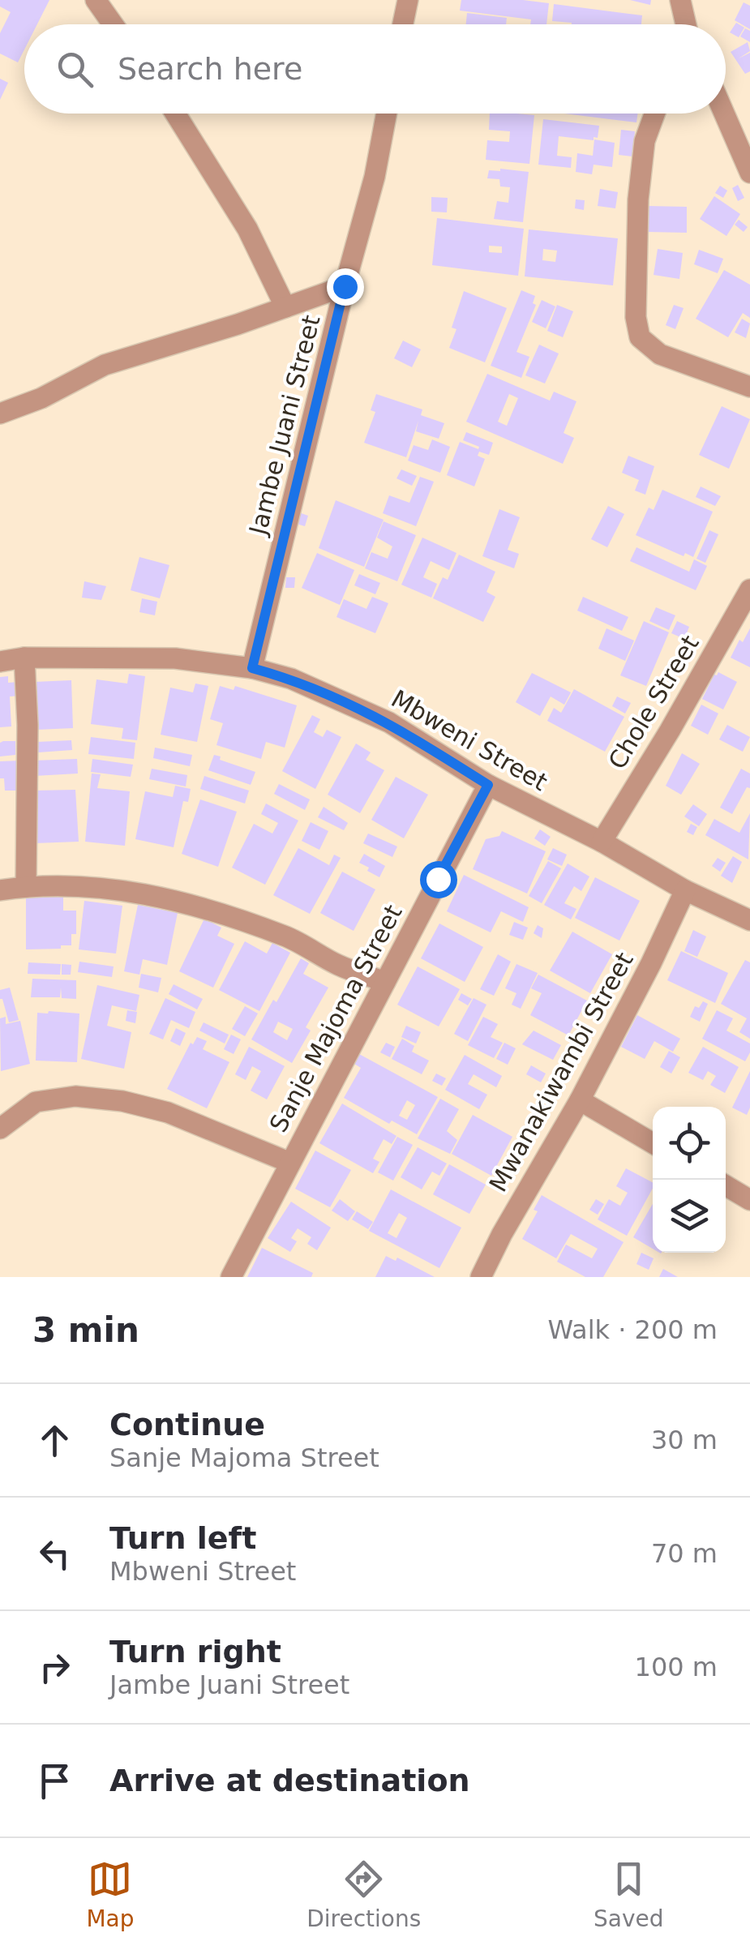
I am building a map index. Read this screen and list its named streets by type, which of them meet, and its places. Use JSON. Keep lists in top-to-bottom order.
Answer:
{
  "streets": {
    "street": [
      "Jambe Juani Street",
      "Chole Street",
      "Mbweni Street",
      "Sanje Majoma Street",
      "Mwanakiwambi Street"
    ]
  },
  "crossings": [
    ["Jambe Juani Street", "Mbweni Street"],
    ["Chole Street", "Mbweni Street"],
    ["Mbweni Street", "Sanje Majoma Street"],
    ["Mbweni Street", "Mwanakiwambi Street"]
  ],
  "page": {
    "search": "Search here",
    "heading": ["3 min", "Walk · 200 m"],
    "list": [
      ["Continue", "Sanje Majoma Street", "30 m"],
      ["Turn left", "Mbweni Street", "70 m"],
      ["Turn right", "Jambe Juani Street", "100 m"],
      "Arrive at destination"
    ],
    "nav": ["Map", "Directions", "Saved"]
  }
}
